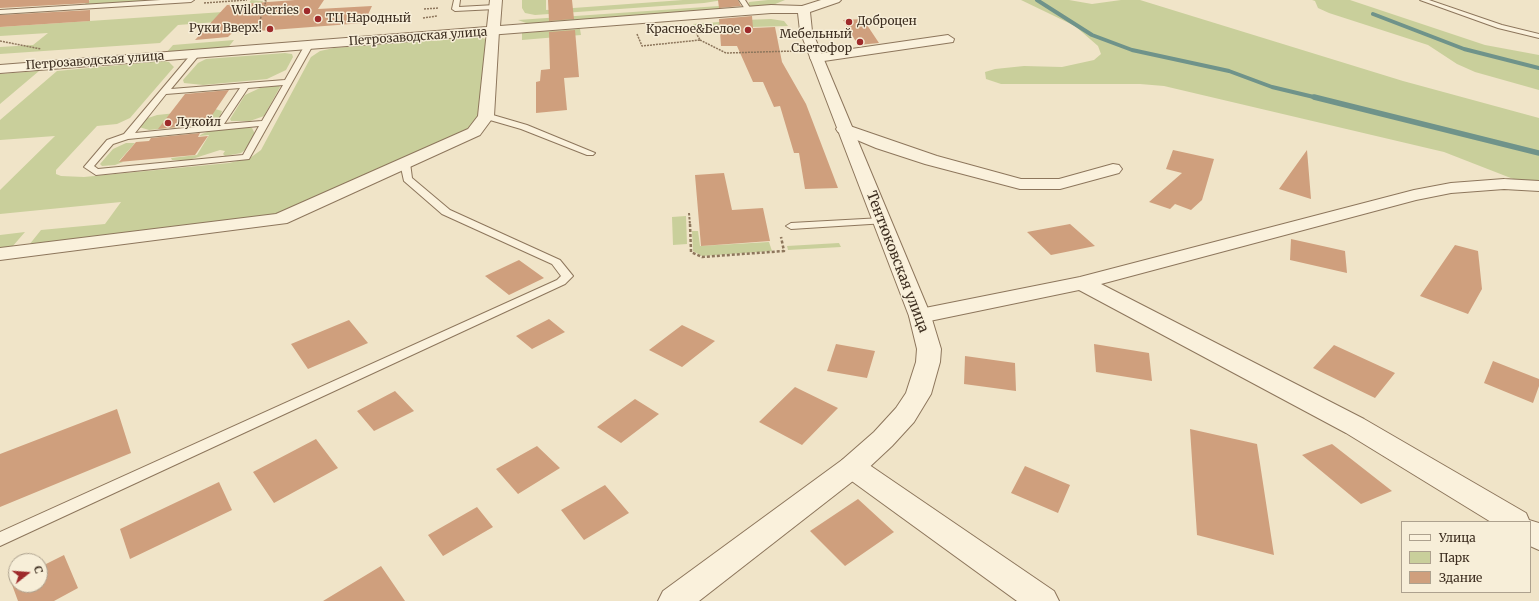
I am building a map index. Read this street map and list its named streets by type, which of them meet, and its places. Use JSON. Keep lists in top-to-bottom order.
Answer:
{
  "streets": {
    "street": ["Петрозаводская улица", "Тентюковская улица"]
  },
  "crossings": [
    ["Петрозаводская улица", "Тентюковская улица"]
  ],
  "places": [
    "Wildberries",
    "ТЦ Народный",
    "Доброцен",
    "Руки Вверх!",
    "Красное&Белое",
    "Мебельный Светофор",
    "Лукойл"
  ],
  "legend": ["Улица", "Парк", "Здание"],
  "north": "right"
}
